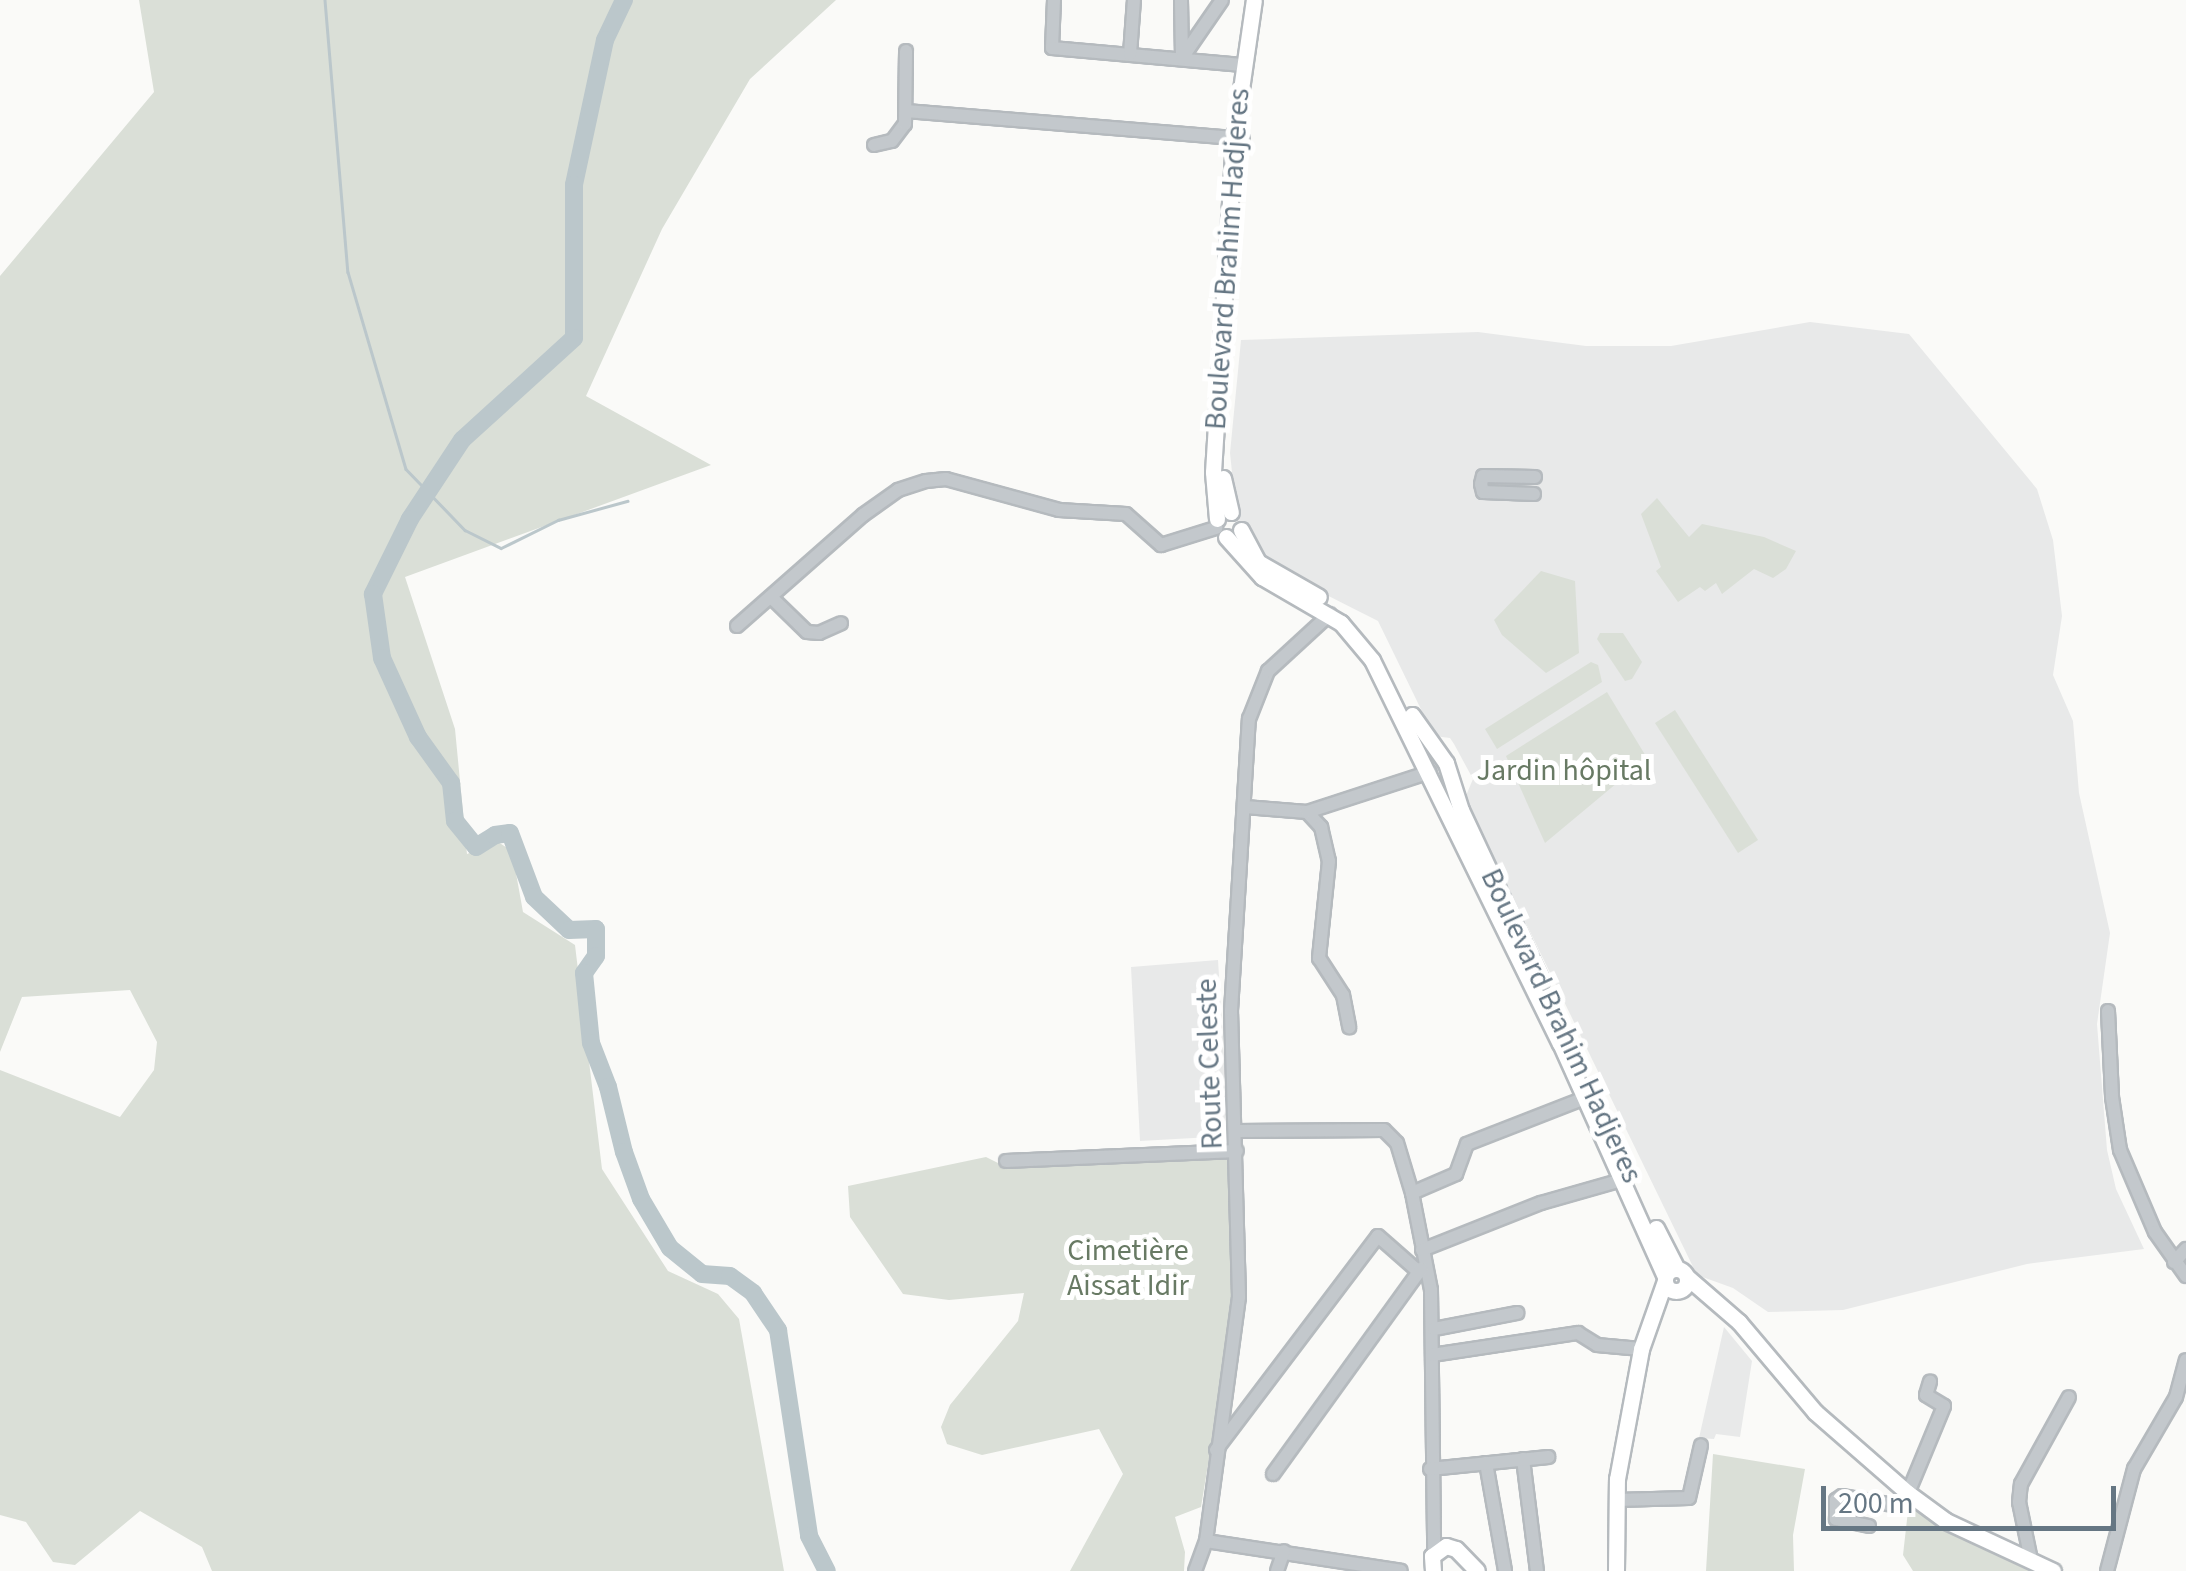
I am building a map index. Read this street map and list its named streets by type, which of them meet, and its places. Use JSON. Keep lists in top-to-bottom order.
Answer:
{
  "streets": {
    "main road": ["Boulevard Brahim Hadjeres"],
    "street": ["Route Celeste"]
  },
  "parks": ["Jardin hôpital", "Cimetière Aissat Idir"],
  "scale_bar": "200 m"
}
